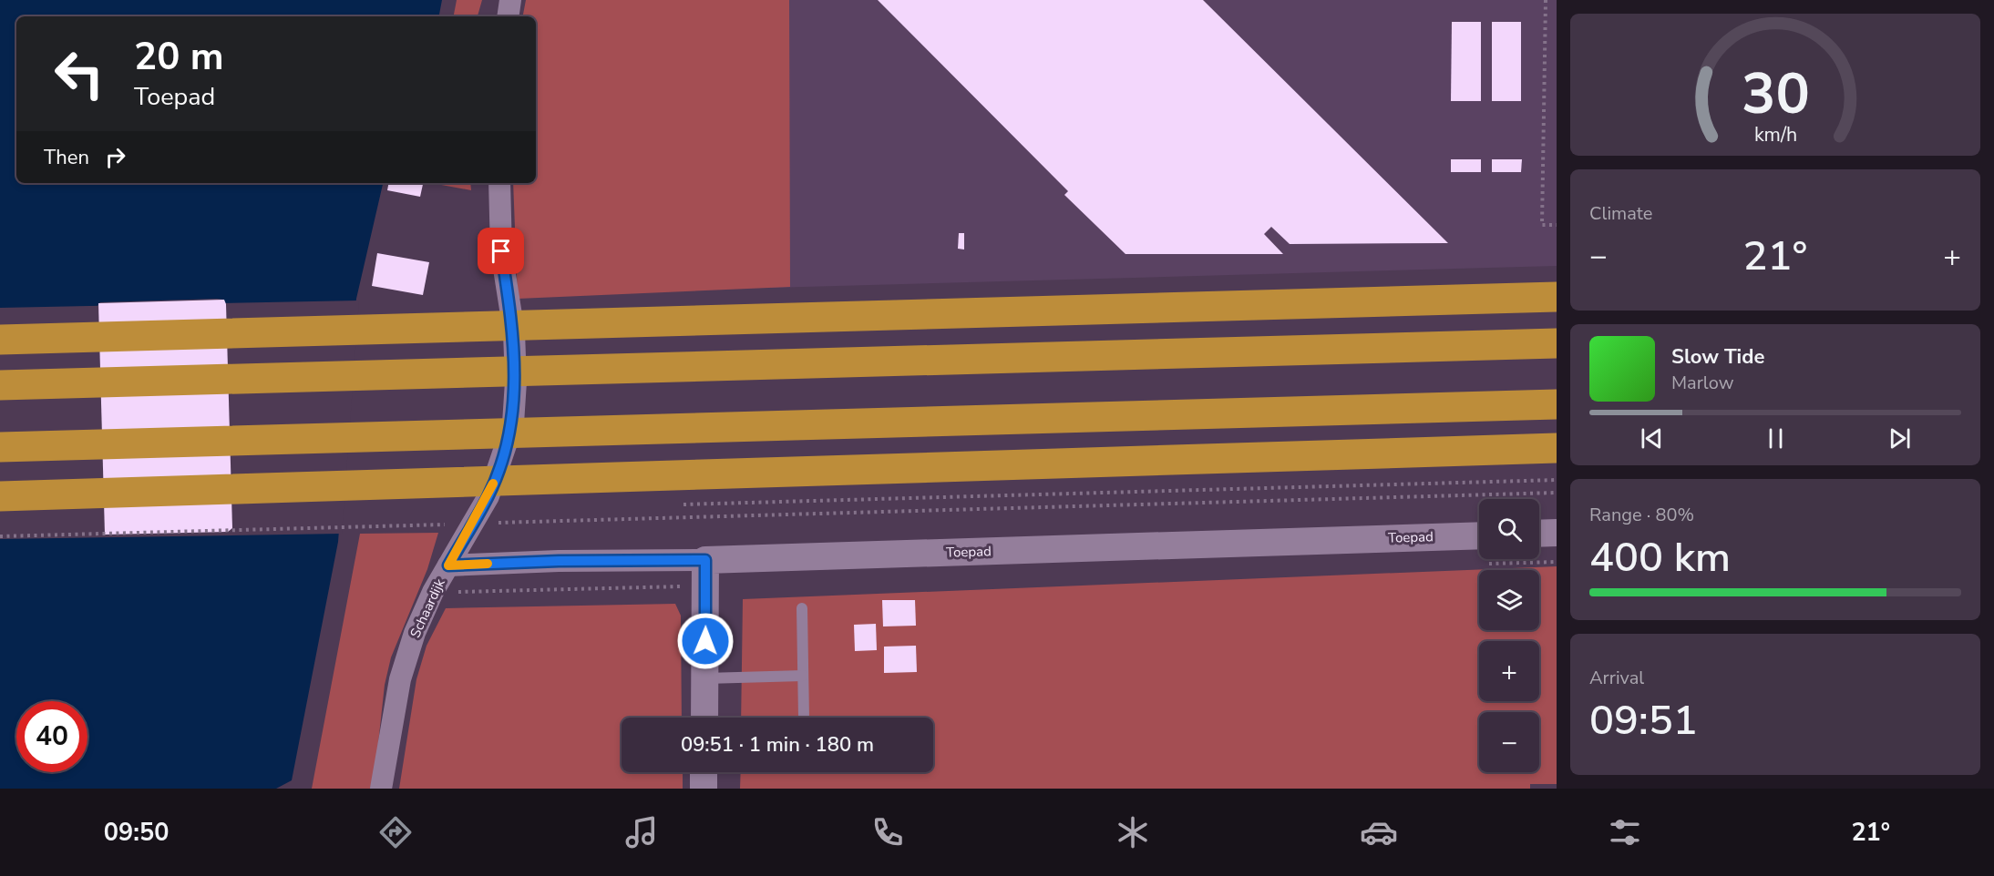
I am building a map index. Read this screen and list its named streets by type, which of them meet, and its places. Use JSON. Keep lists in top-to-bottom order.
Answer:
{
  "streets": {
    "street": ["Toepad", "Schaardijk"]
  },
  "crossings": [
    ["Toepad", "Schaardijk"]
  ],
  "page": {
    "turn": ["20 m", "Toepad"],
    "then": "Then",
    "tile": [
      "Climate",
      ["Range · 80%", "400 km"],
      ["Arrival", "09:51"]
    ],
    "heat": ["−", "21°", "+"],
    "song": ["Slow Tide", "Marlow"],
    "map_buttons": ["+", "−"],
    "limit": "40",
    "trip": "09:51 · 1 min · 180 m",
    "tabs": ["09:50", "21°"],
    "gauge": ["30", "km/h"]
  }
}
